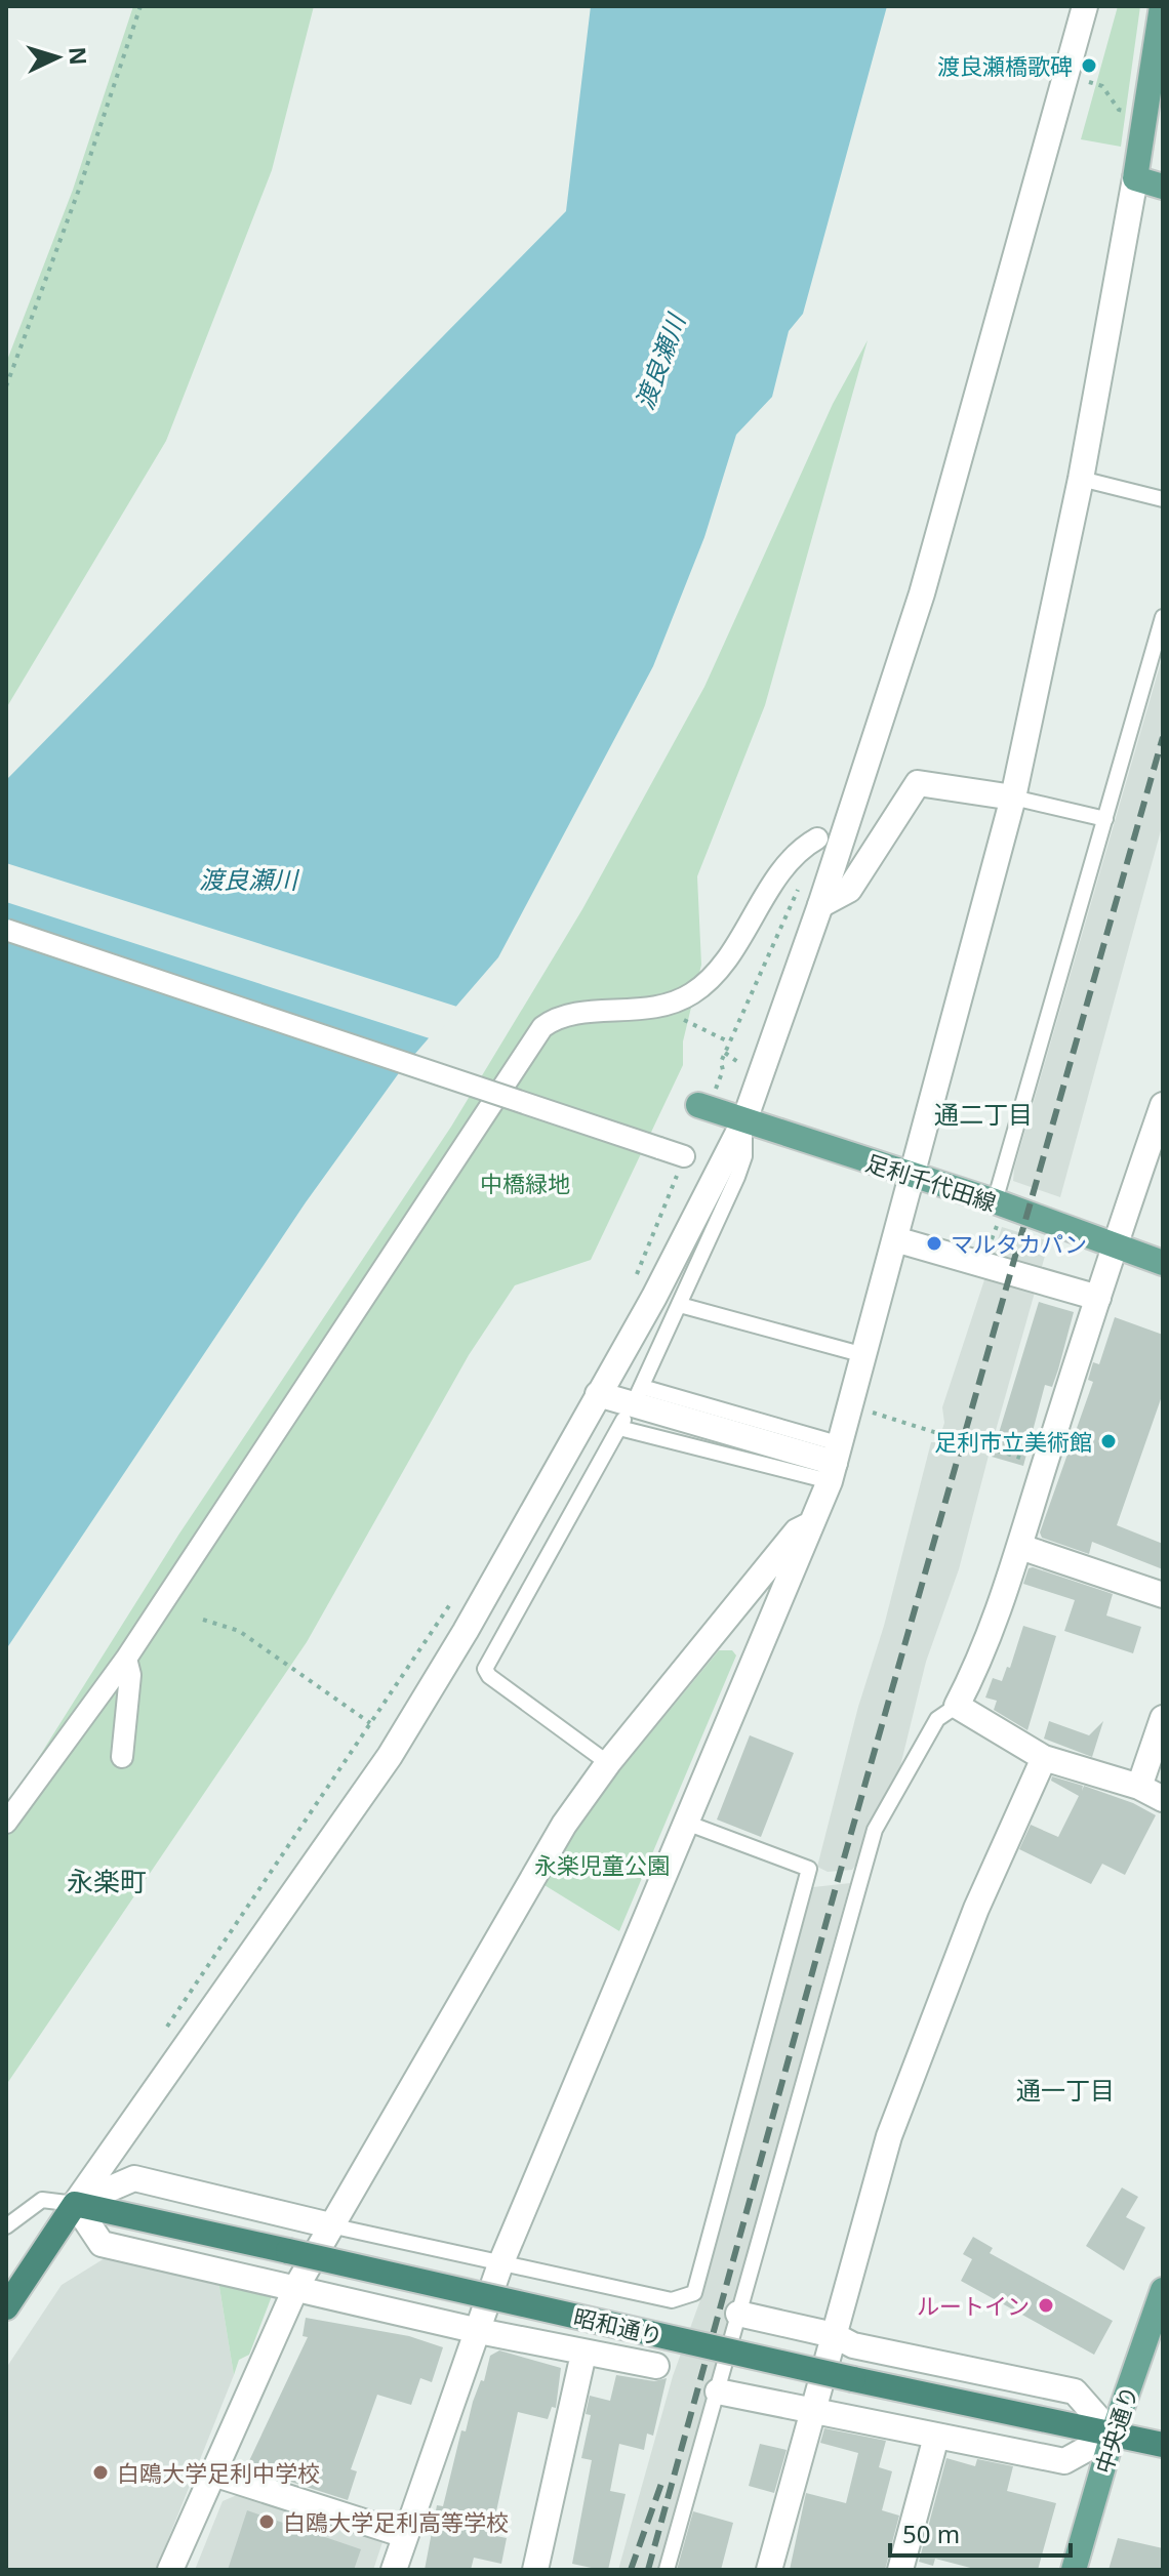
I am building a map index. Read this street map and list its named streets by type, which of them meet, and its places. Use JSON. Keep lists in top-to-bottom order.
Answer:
{
  "streets": {
    "highway": ["昭和通り"],
    "main road": ["足利千代田線", "中央通り"]
  },
  "crossings": [
    ["昭和通り", "中央通り"]
  ],
  "districts": ["通二丁目", "永楽町", "通一丁目"],
  "water": ["渡良瀬川"],
  "parks": ["中橋緑地", "永楽児童公園"],
  "places": [
    "渡良瀬橋歌碑",
    "マルタカパン",
    "足利市立美術館",
    "ルートイン",
    "白鴎大学足利中学校",
    "白鴎大学足利高等学校"
  ],
  "scale_bar": "50 m",
  "north": "right"
}
